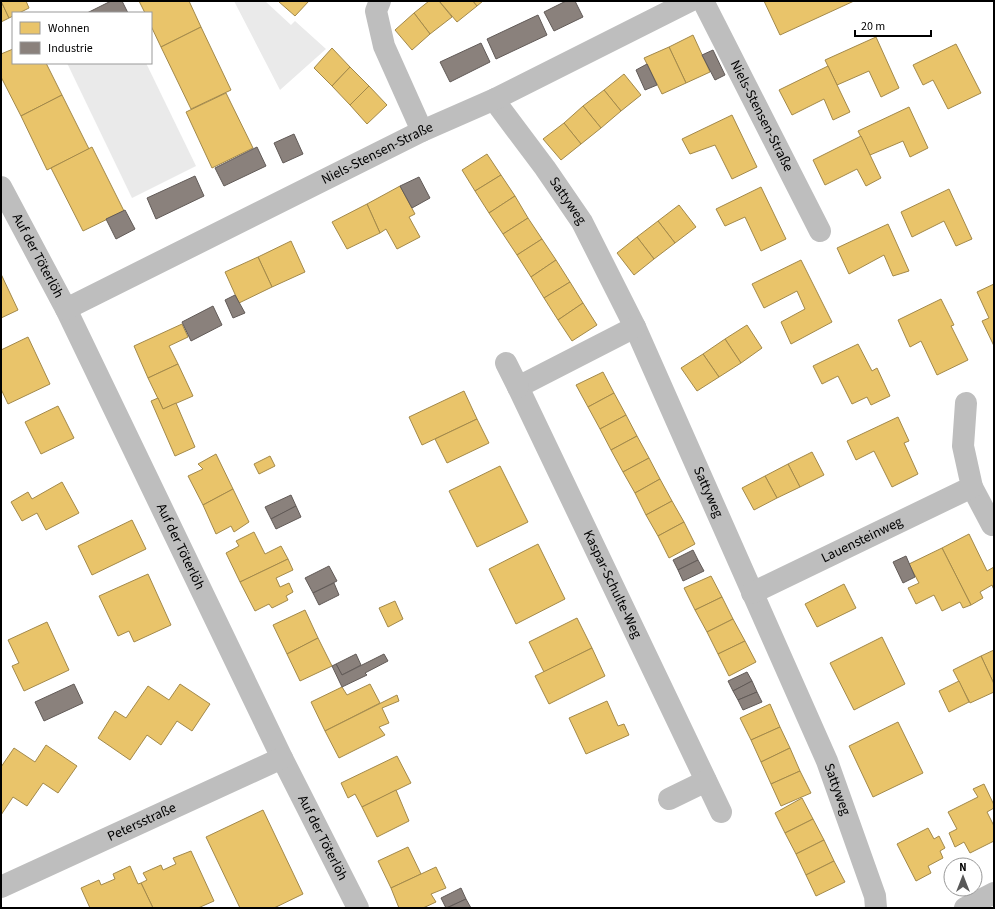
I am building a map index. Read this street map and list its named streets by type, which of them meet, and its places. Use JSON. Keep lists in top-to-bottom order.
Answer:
{
  "streets": {
    "street": [
      "Niels-Stensen-Straße",
      "Sattyweg",
      "Auf der Töterlöh",
      "Lauensteinweg",
      "Kaspar-Schulte-Weg",
      "Petersstraße"
    ]
  },
  "crossings": [
    ["Niels-Stensen-Straße", "Sattyweg"],
    ["Niels-Stensen-Straße", "Auf der Töterlöh"],
    ["Sattyweg", "Lauensteinweg"],
    ["Auf der Töterlöh", "Petersstraße"]
  ],
  "legend": ["Wohnen", "Industrie"],
  "scale_bar": "20 m",
  "north": "top"
}
